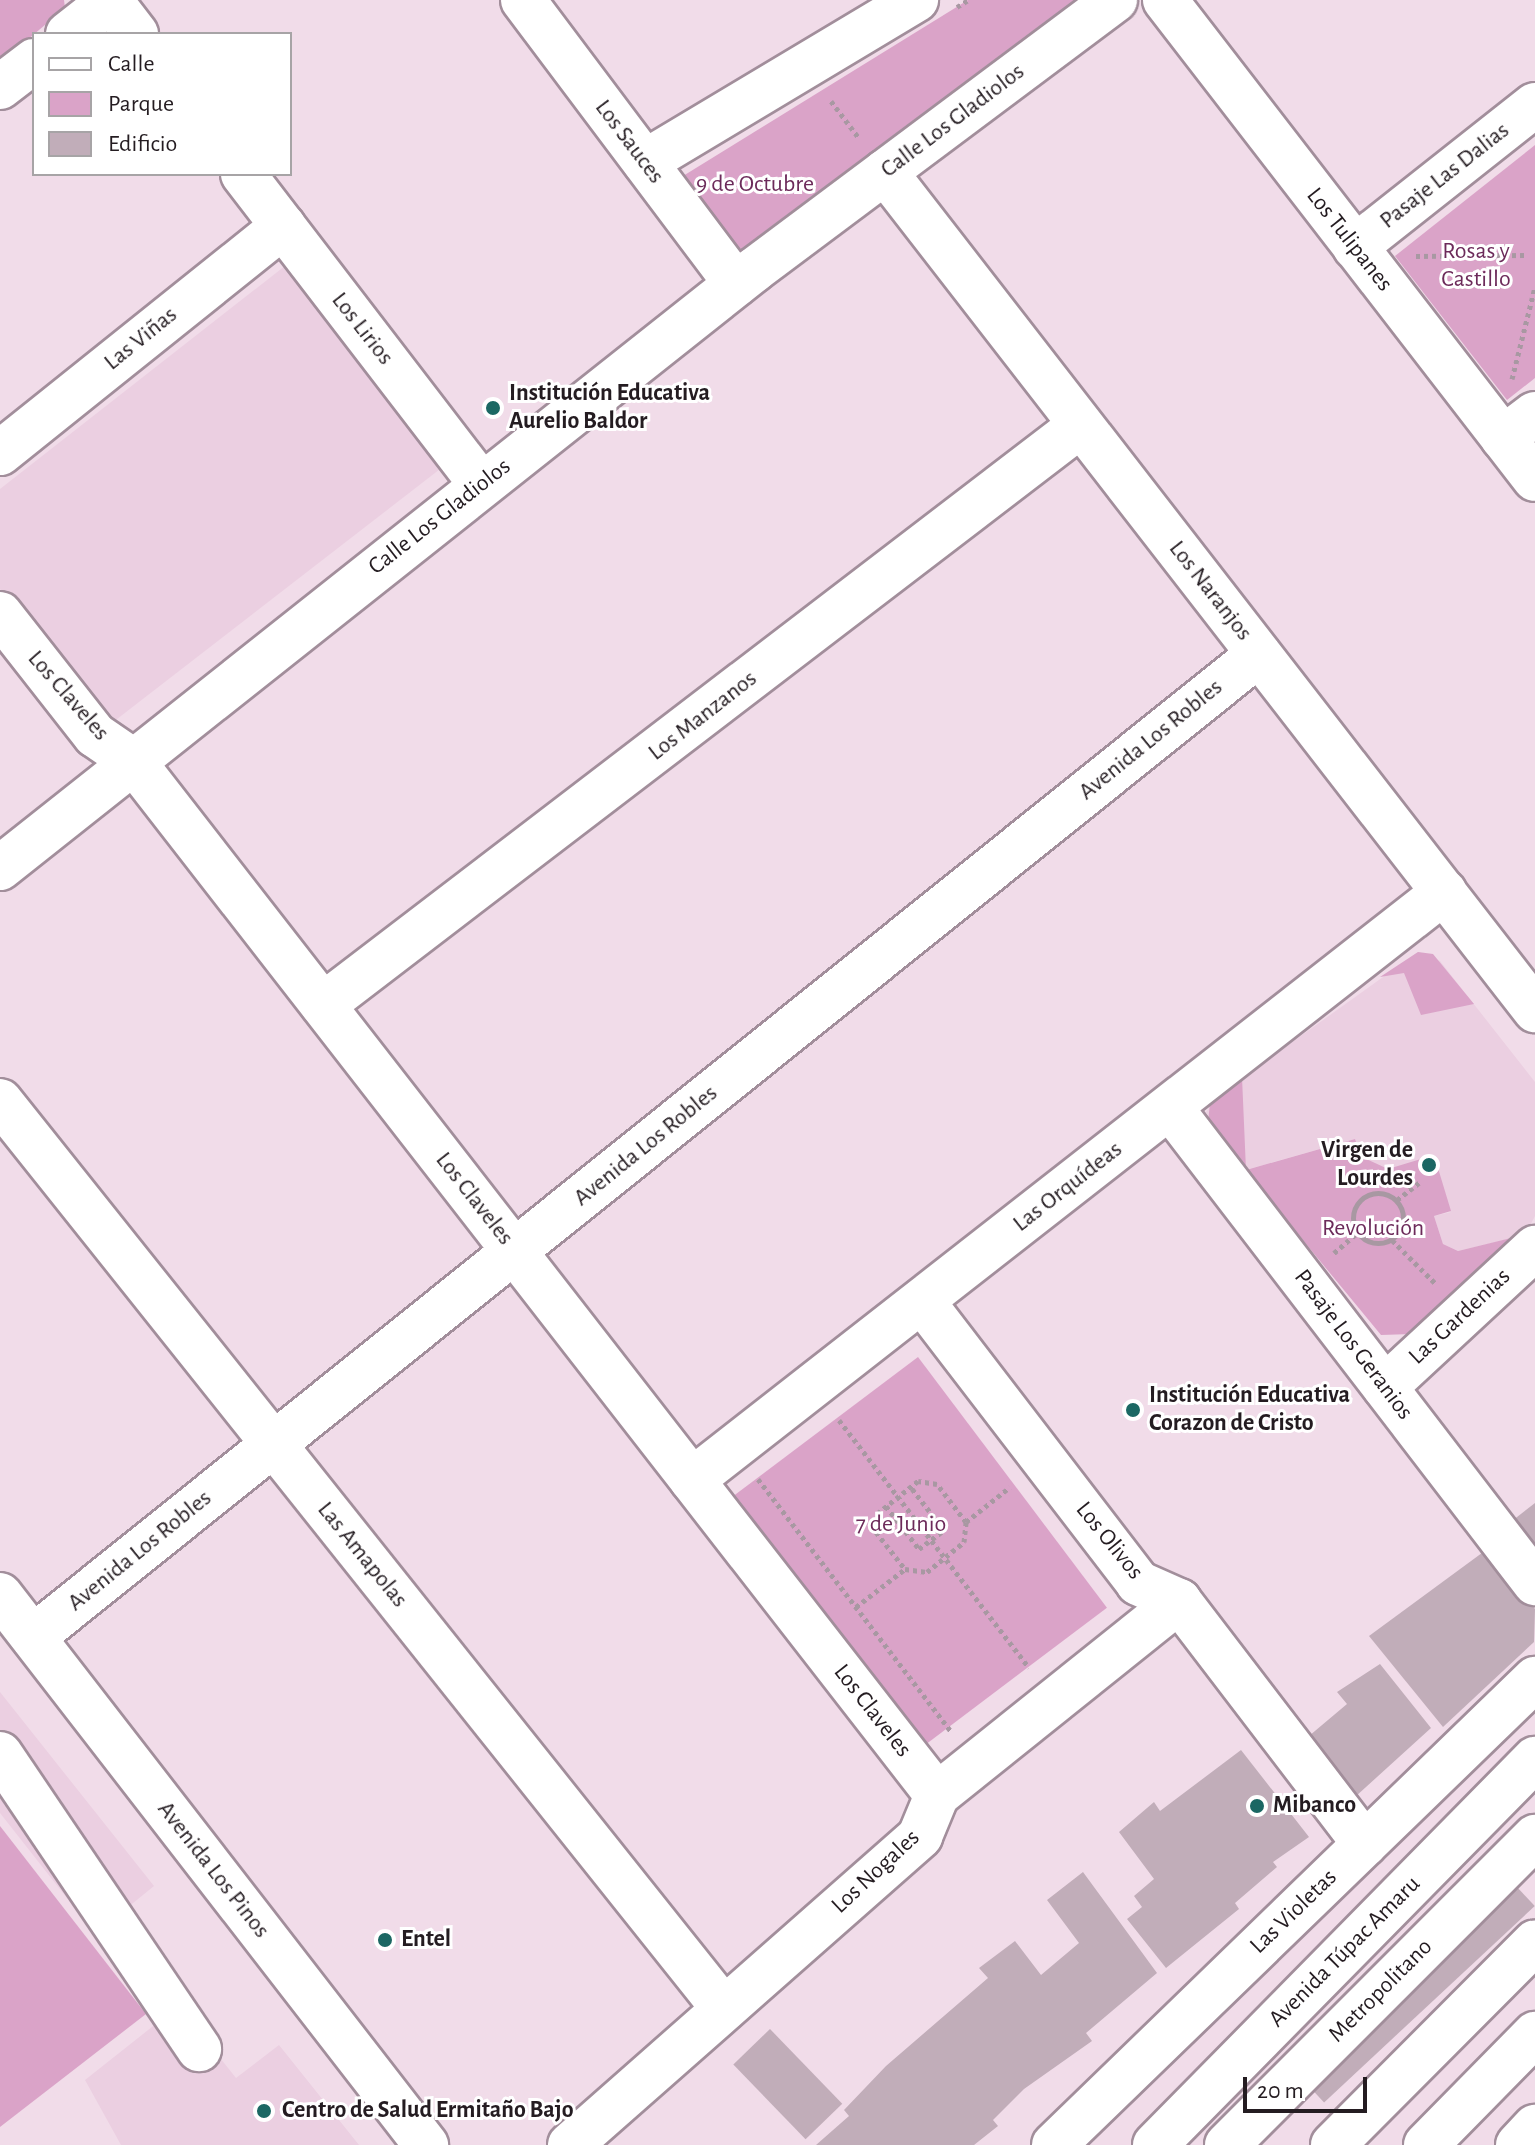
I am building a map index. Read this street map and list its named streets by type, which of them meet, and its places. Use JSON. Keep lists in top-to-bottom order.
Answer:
{
  "streets": {
    "street": [
      "Calle Los Gladiolos",
      "Los Sauces",
      "Pasaje Las Dalias",
      "Los Tulipanes",
      "Los Lirios",
      "Las Viñas",
      "Los Naranjos",
      "Los Claveles",
      "Los Manzanos",
      "Avenida Los Robles",
      "Las Orquídeas",
      "Las Gardenias",
      "Pasaje Los Geranios",
      "Los Olivos",
      "Las Amapolas",
      "Avenida Los Pinos",
      "Los Nogales",
      "Las Violetas",
      "Avenida Túpac Amaru",
      "Metropolitano"
    ]
  },
  "crossings": [
    ["Calle Los Gladiolos", "Los Sauces"],
    ["Calle Los Gladiolos", "Los Lirios"],
    ["Calle Los Gladiolos", "Los Naranjos"],
    ["Calle Los Gladiolos", "Los Claveles"],
    ["Pasaje Las Dalias", "Los Tulipanes"],
    ["Los Lirios", "Las Viñas"],
    ["Los Naranjos", "Los Manzanos"],
    ["Los Naranjos", "Avenida Los Robles"],
    ["Los Naranjos", "Las Orquídeas"],
    ["Los Claveles", "Los Manzanos"],
    ["Los Claveles", "Avenida Los Robles"],
    ["Los Claveles", "Las Orquídeas"],
    ["Los Claveles", "Los Nogales"],
    ["Avenida Los Robles", "Las Amapolas"],
    ["Avenida Los Robles", "Avenida Los Pinos"],
    ["Las Orquídeas", "Pasaje Los Geranios"],
    ["Las Orquídeas", "Los Olivos"],
    ["Las Gardenias", "Pasaje Los Geranios"],
    ["Los Olivos", "Los Nogales"],
    ["Los Olivos", "Las Violetas"],
    ["Las Amapolas", "Los Nogales"]
  ],
  "parks": [
    "9 de Octubre",
    "Rosas y Castillo",
    "Revolución",
    "7 de Junio"
  ],
  "places": [
    "Institución Educativa Aurelio Baldor",
    "Virgen de Lourdes",
    "Institución Educativa Corazon de Cristo",
    "Mibanco",
    "Entel",
    "Centro de Salud Ermitaño Bajo"
  ],
  "legend": ["Calle", "Parque", "Edificio"],
  "scale_bar": "20 m"
}
